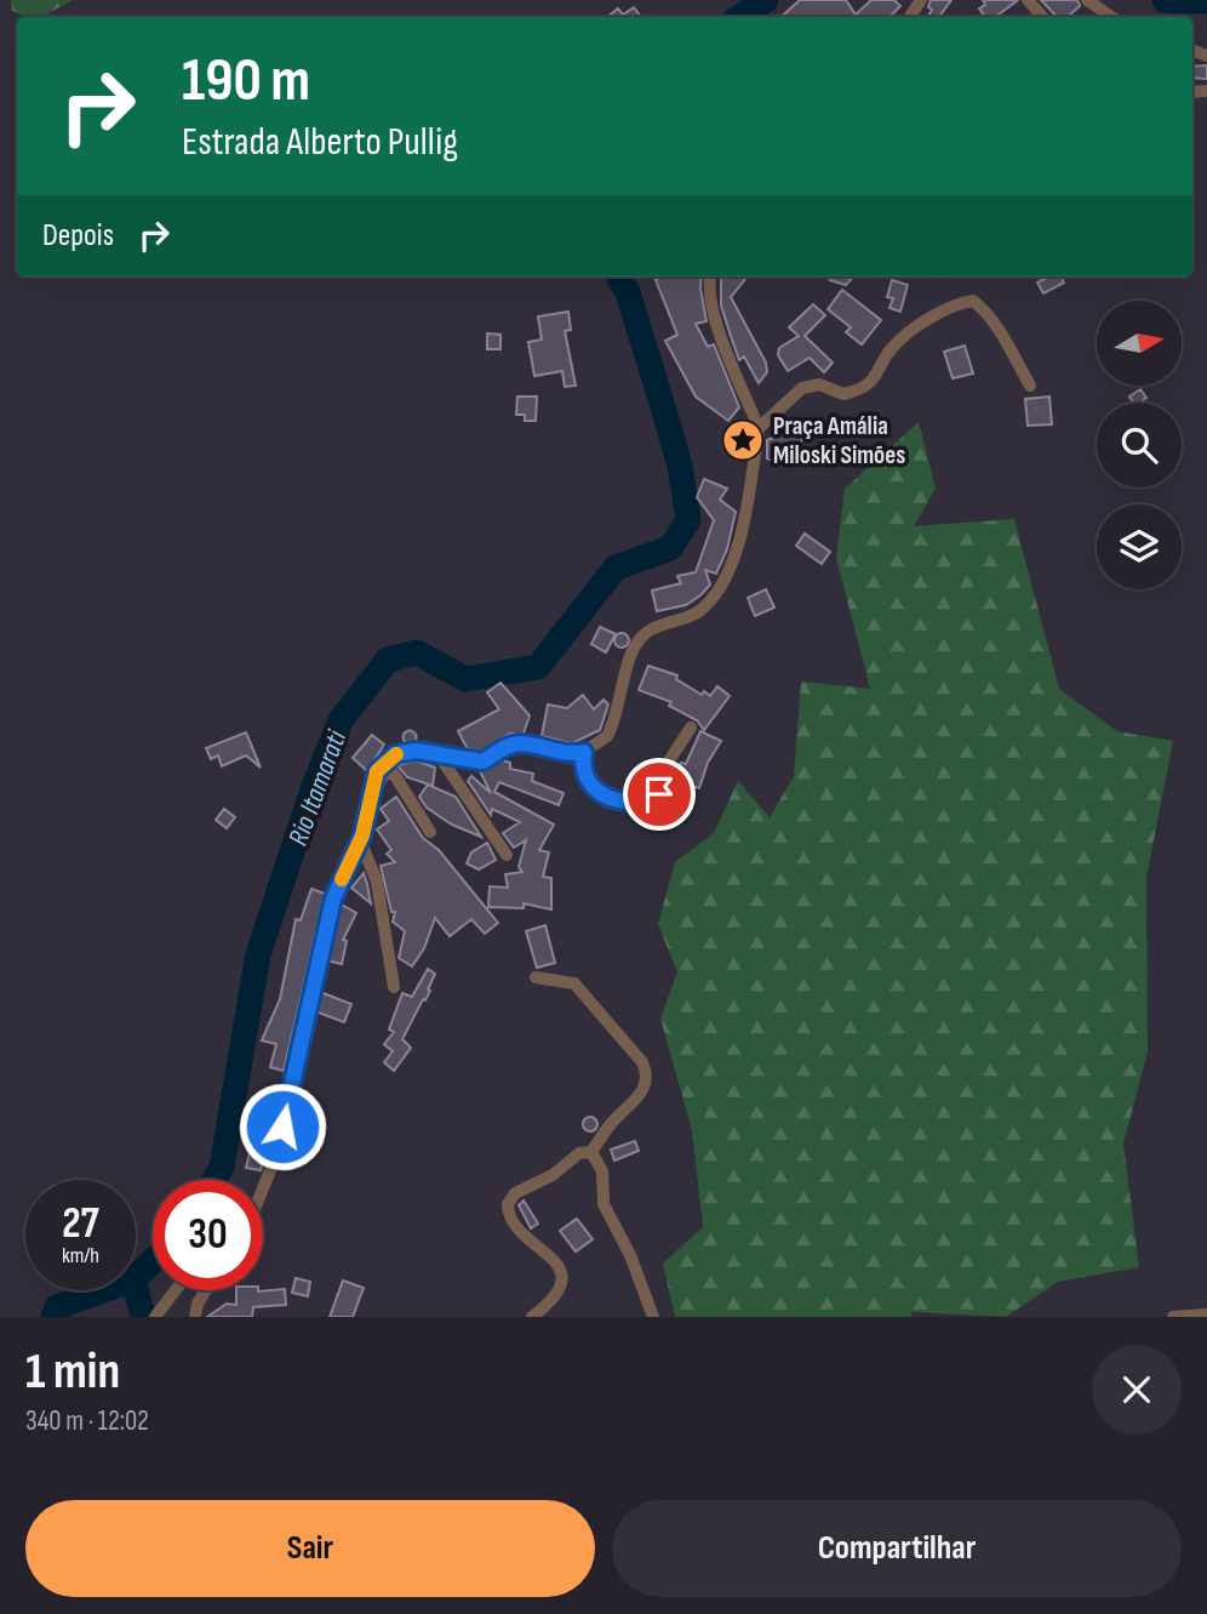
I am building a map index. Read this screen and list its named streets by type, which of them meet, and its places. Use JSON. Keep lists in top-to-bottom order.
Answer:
{
  "water": ["Rio Itamarati"],
  "places": {
    "place": ["Praça Amália Miloski Simões"]
  },
  "north": "right",
  "page": {
    "turn": ["190 m", "Estrada Alberto Pullig"],
    "then": "Depois",
    "speed": "27 km/h",
    "limit": "30",
    "heading": ["1 min", "340 m · 12:02"],
    "buttons": ["Sair", "Compartilhar"]
  }
}
